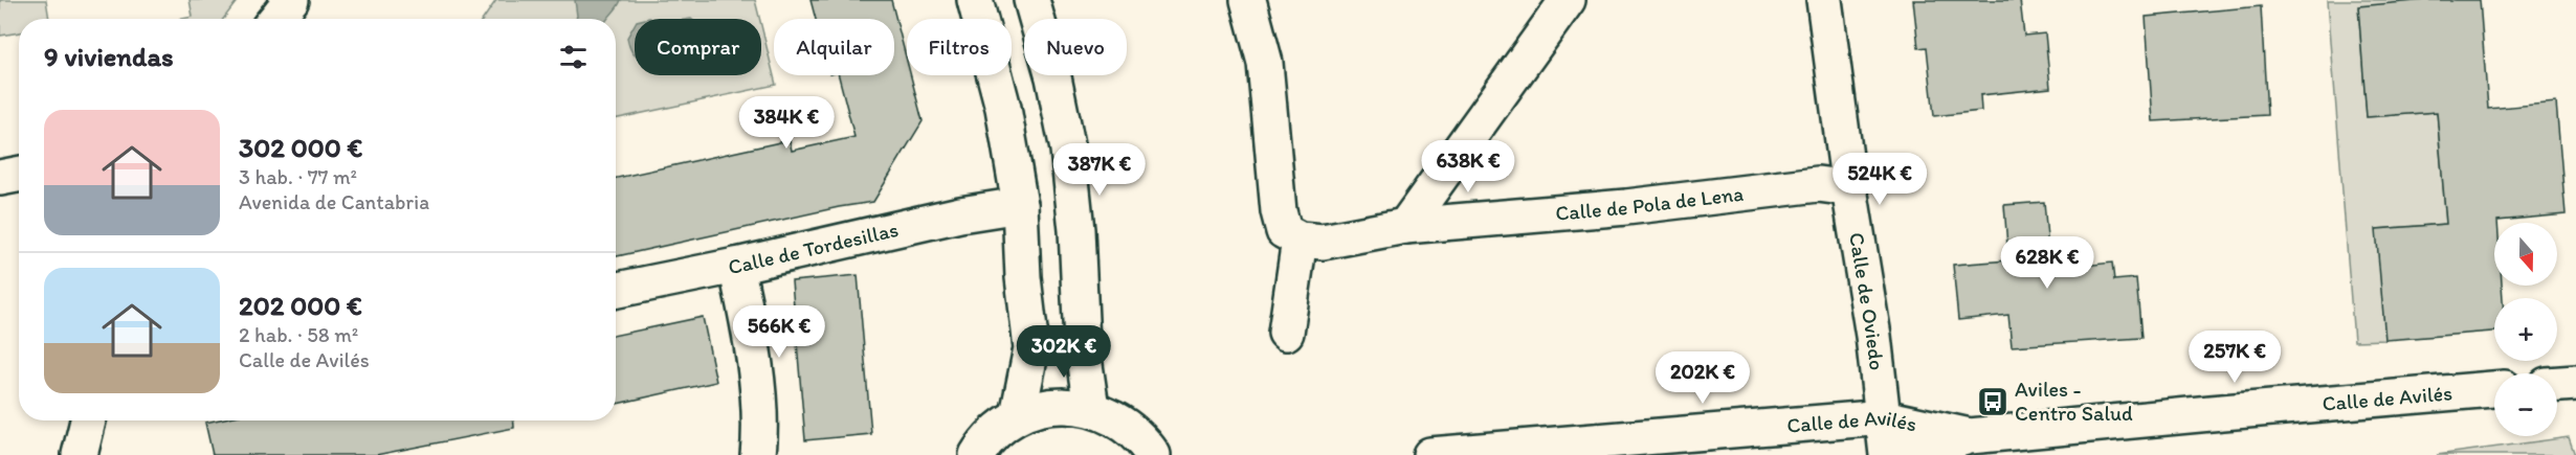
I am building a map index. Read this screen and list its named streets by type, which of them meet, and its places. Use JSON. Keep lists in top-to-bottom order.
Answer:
{
  "streets": {
    "street": [
      "Calle de Pola de Lena",
      "Calle de Tordesillas",
      "Calle de Oviedo",
      "Calle de Avilés"
    ]
  },
  "crossings": [
    ["Calle de Pola de Lena", "Calle de Oviedo"],
    ["Calle de Oviedo", "Calle de Avilés"]
  ],
  "places": {
    "bus stop": ["Aviles - Centro Salud"]
  },
  "north": "bottom",
  "page": {
    "chip": [
      "Comprar",
      "Alquilar",
      "Filtros",
      "Nuevo"
    ],
    "heading": "9 viviendas",
    "list": [
      {
        "name": "302 000 €",
        "note": "3 hab. · 77 m² · Avenida de Cantabria"
      },
      {
        "name": "202 000 €",
        "note": "2 hab. · 58 m² · Calle de Avilés"
      }
    ],
    "price": [
      "384K €",
      "638K €",
      "387K €",
      "524K €",
      "628K €",
      "566K €",
      "302K €",
      "257K €",
      "202K €"
    ],
    "map_buttons": ["+", "−"]
  }
}
